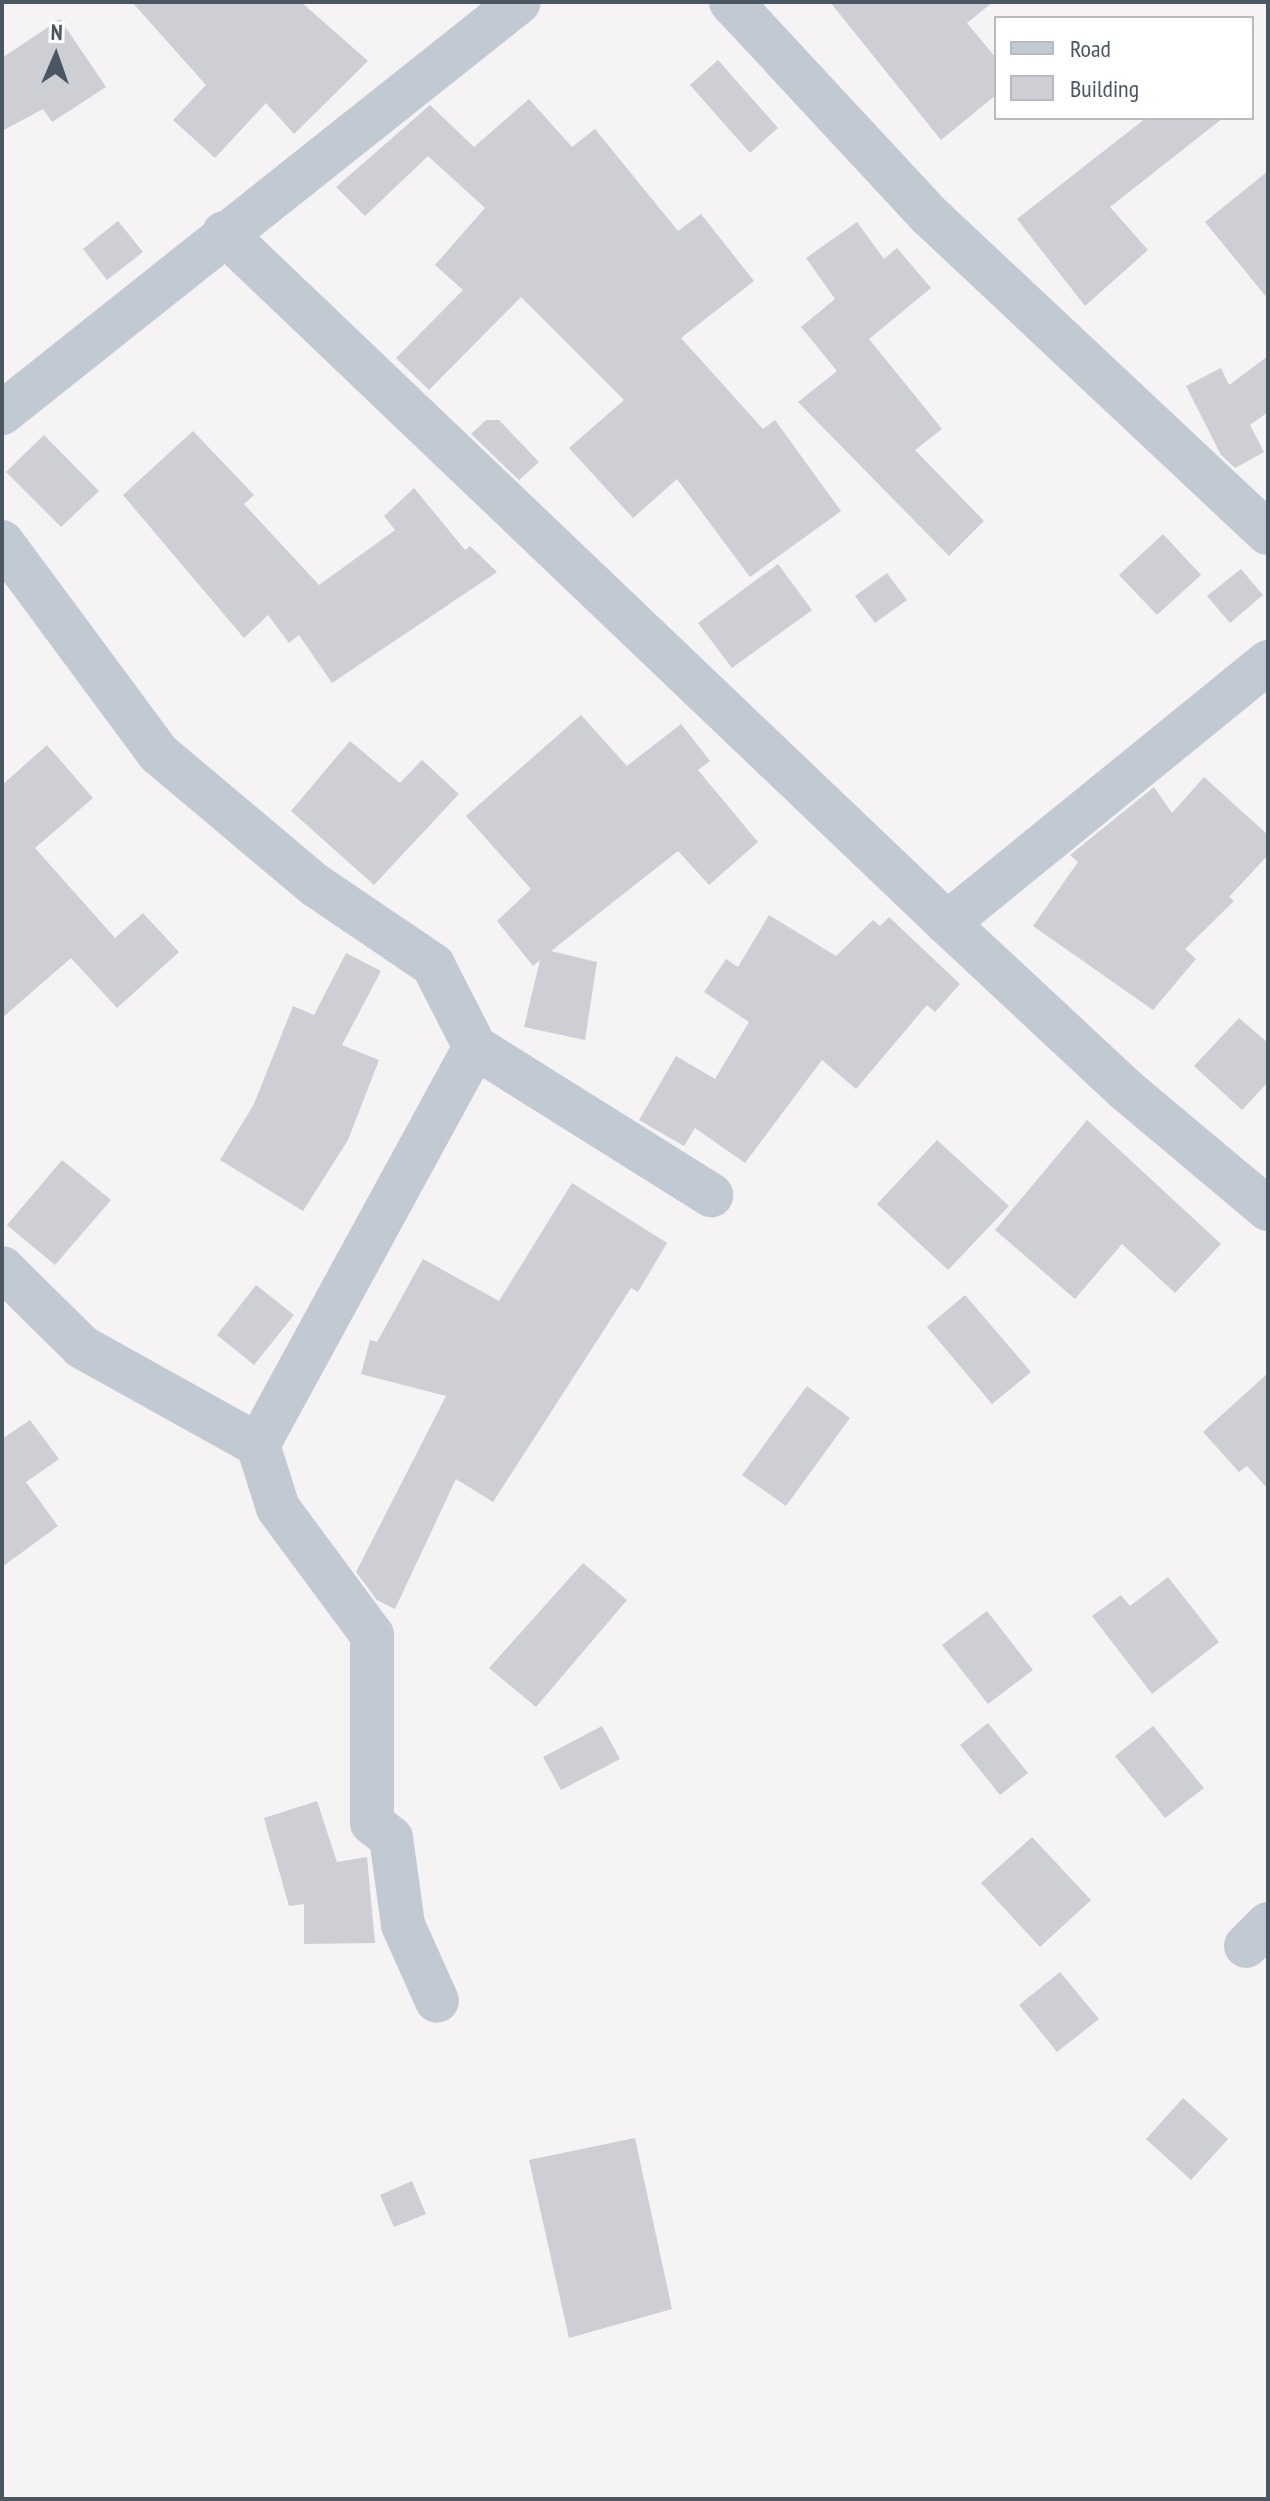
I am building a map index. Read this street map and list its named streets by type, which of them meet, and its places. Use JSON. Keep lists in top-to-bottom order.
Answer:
{
  "legend": ["Road", "Building"],
  "north": "top"
}
